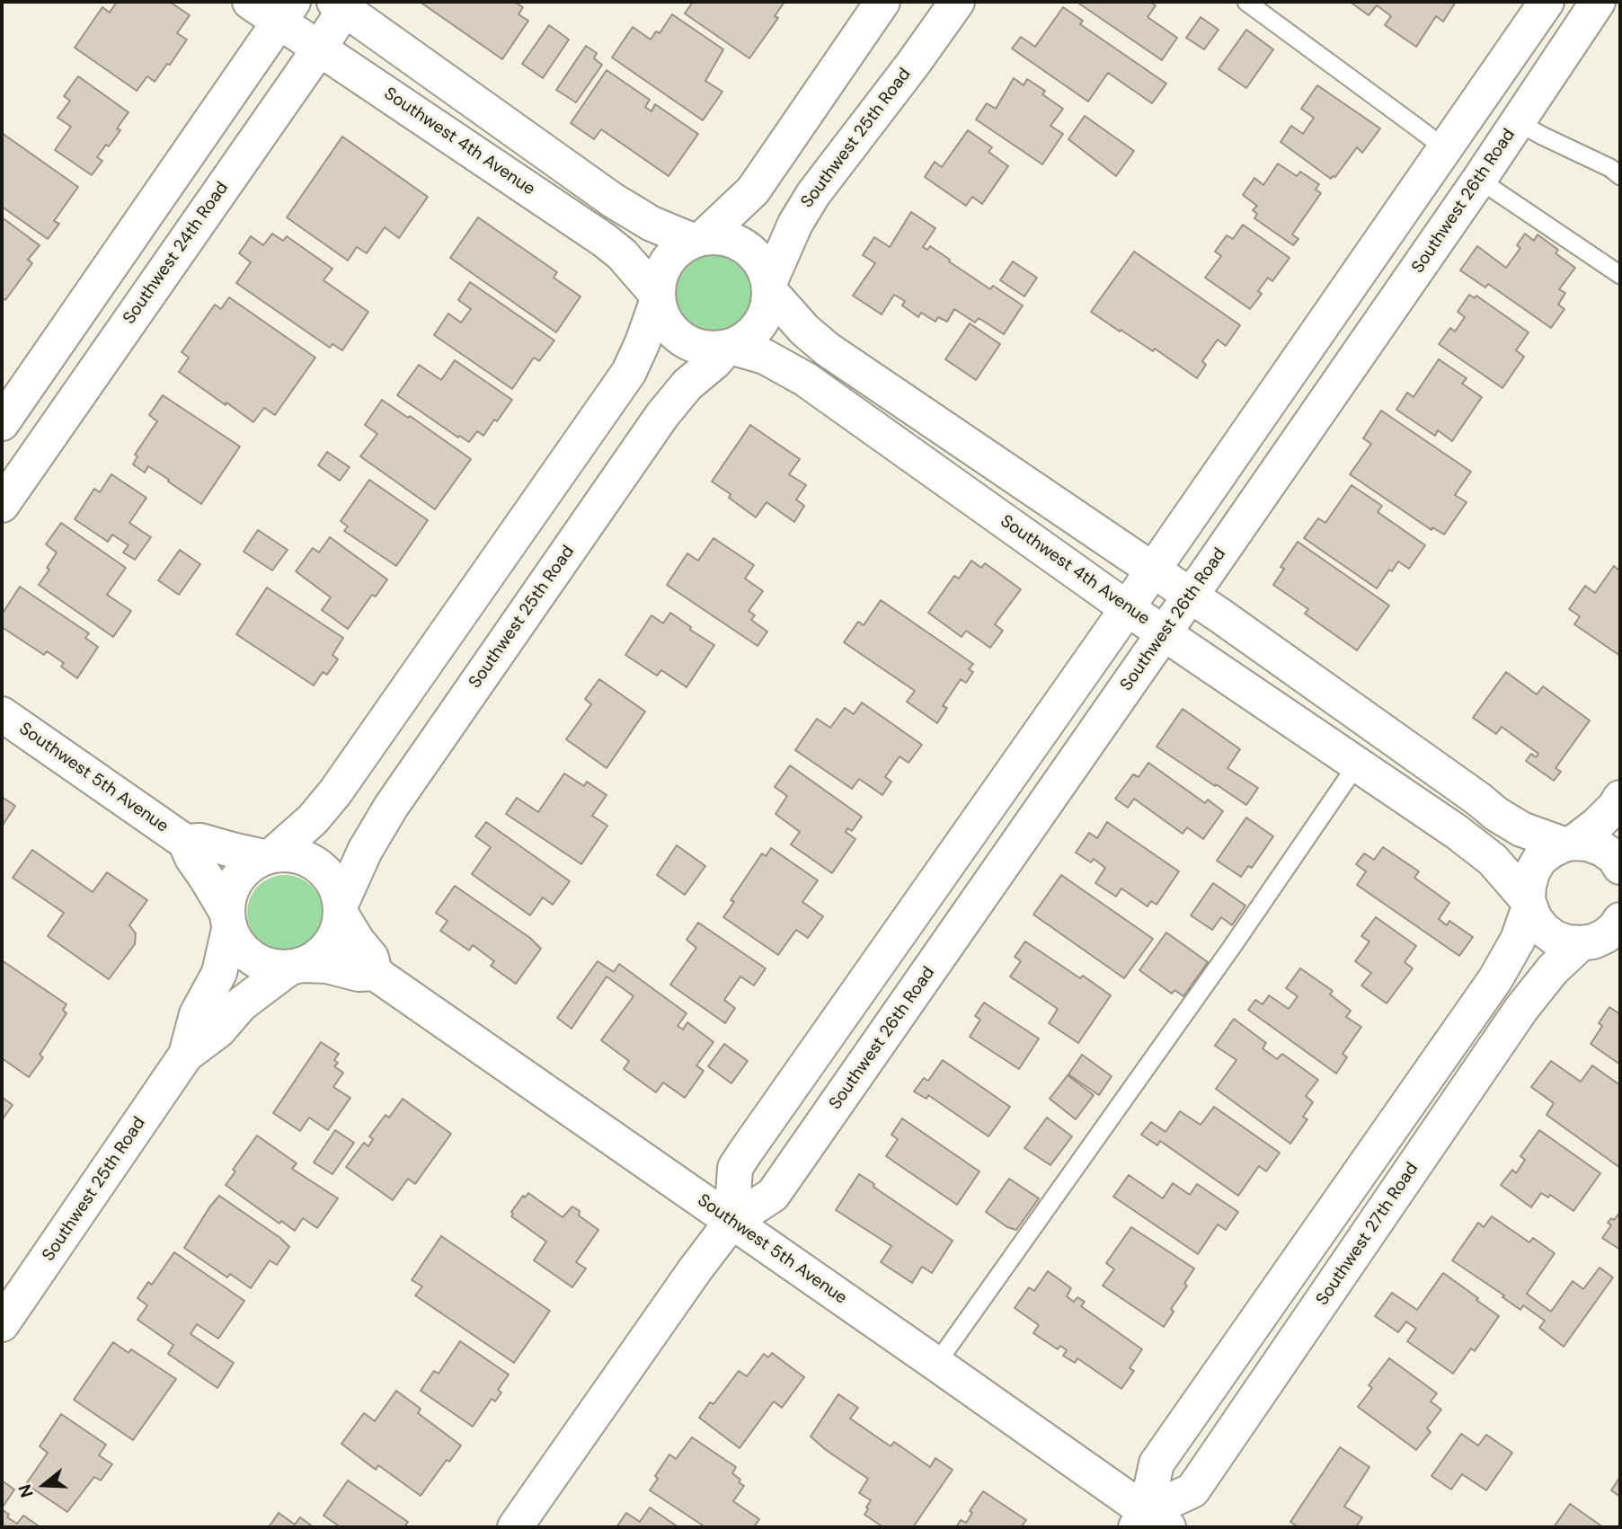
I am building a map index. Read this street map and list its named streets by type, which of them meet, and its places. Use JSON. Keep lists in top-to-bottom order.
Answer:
{
  "streets": {
    "street": [
      "Southwest 25th Road",
      "Southwest 4th Avenue",
      "Southwest 26th Road",
      "Southwest 24th Road",
      "Southwest 5th Avenue",
      "Southwest 27th Road"
    ]
  },
  "crossings": [
    ["Southwest 25th Road", "Southwest 4th Avenue"],
    ["Southwest 25th Road", "Southwest 5th Avenue"],
    ["Southwest 4th Avenue", "Southwest 26th Road"],
    ["Southwest 4th Avenue", "Southwest 24th Road"],
    ["Southwest 4th Avenue", "Southwest 27th Road"],
    ["Southwest 26th Road", "Southwest 5th Avenue"],
    ["Southwest 5th Avenue", "Southwest 27th Road"]
  ],
  "north": "left"
}
